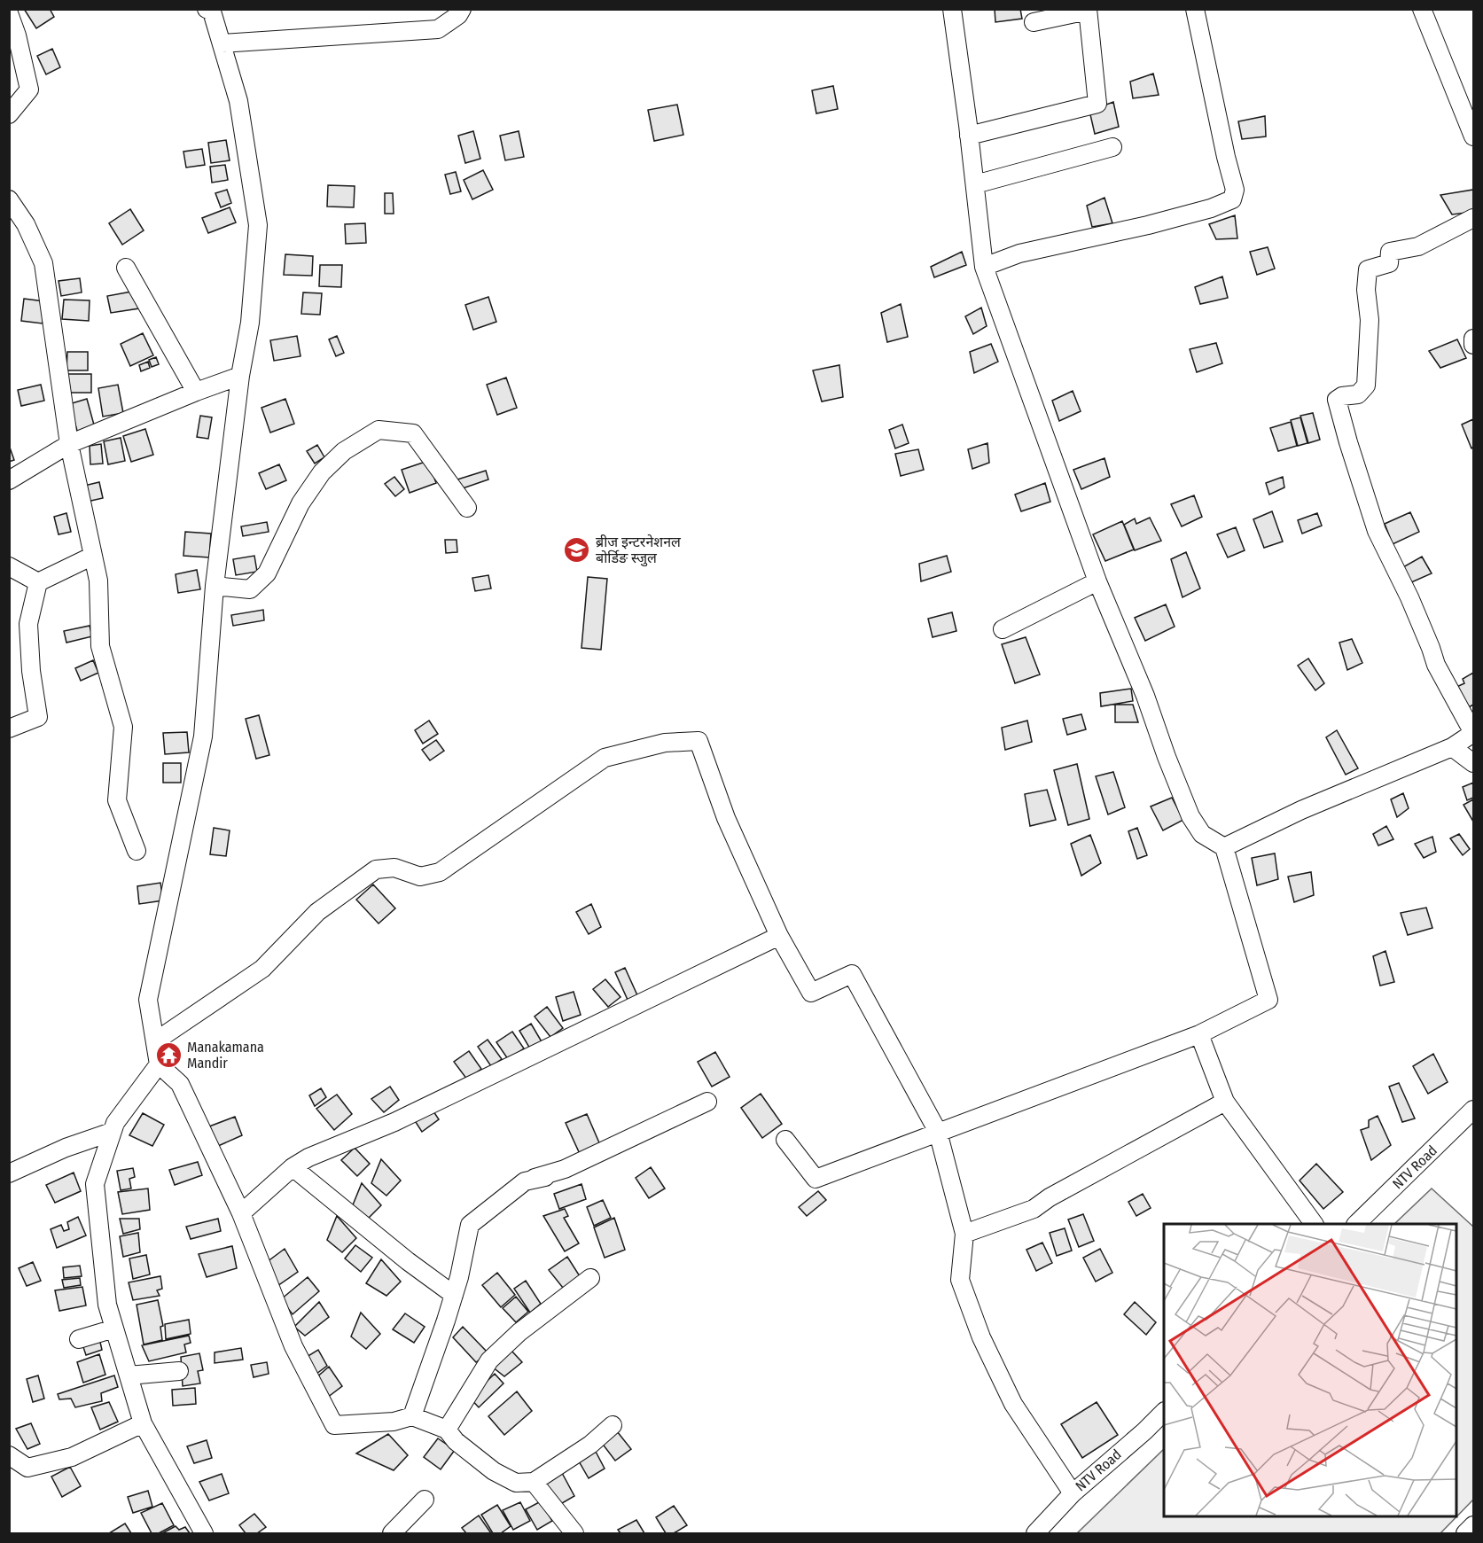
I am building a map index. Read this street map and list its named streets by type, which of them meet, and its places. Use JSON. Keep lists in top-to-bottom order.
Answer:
{
  "streets": {
    "street": ["NTV Road"]
  },
  "places": {
    "school or university": ["ब्रीज इन्टरनेशनल बोर्डिङ स्जुल"],
    "temple": ["Manakamana Mandir"]
  }
}
